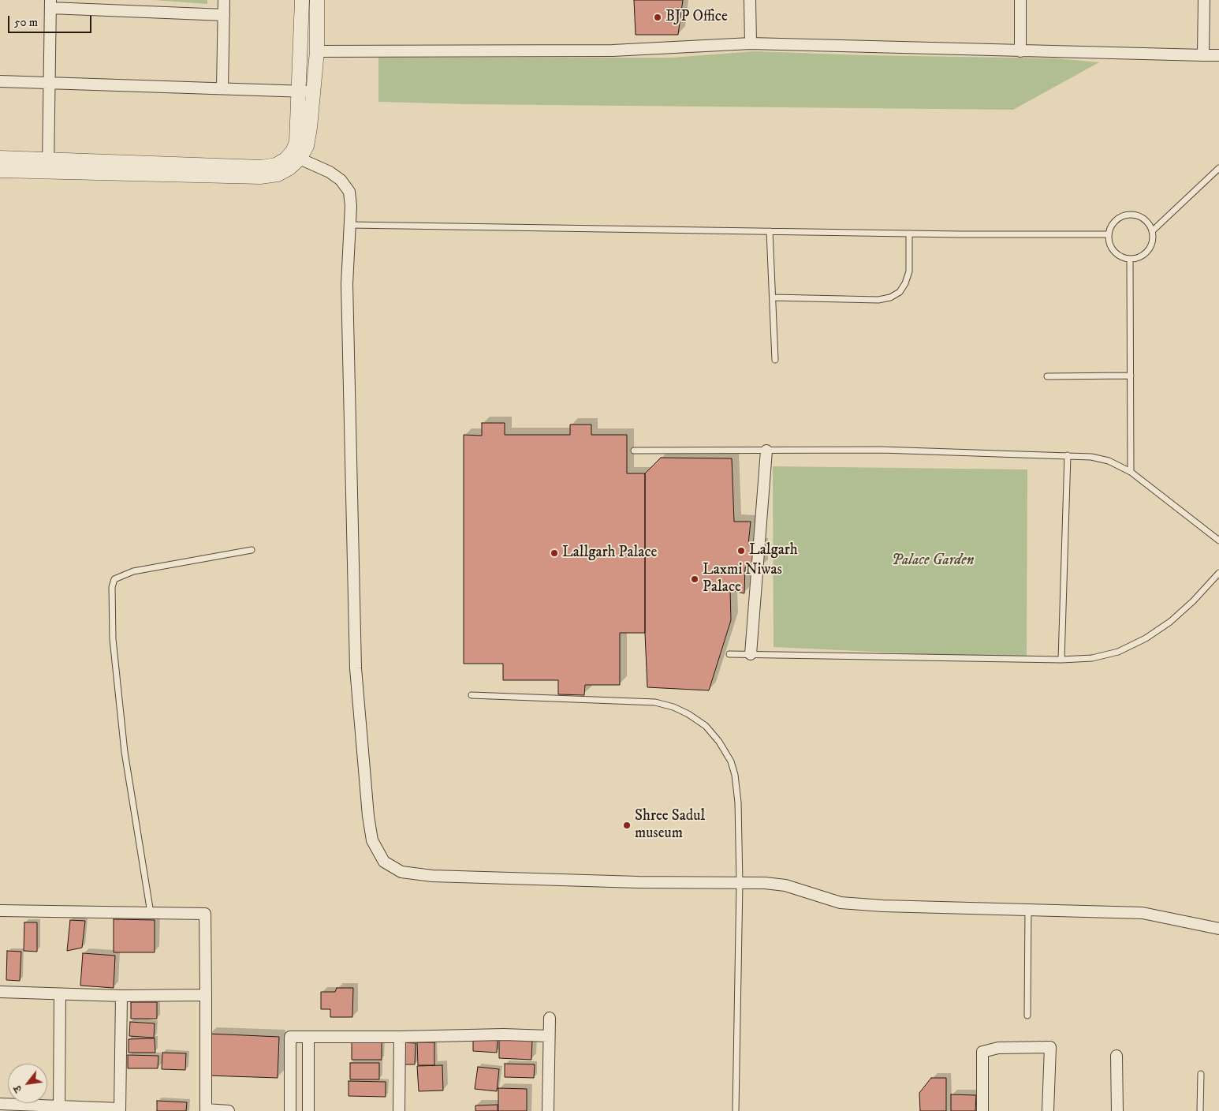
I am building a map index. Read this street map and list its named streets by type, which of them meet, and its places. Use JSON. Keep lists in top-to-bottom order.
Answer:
{
  "parks": ["Palace Garden"],
  "places": [
    "BJP Office",
    "Lalgarh",
    "Lallgarh Palace",
    "Laxmi Niwas Palace",
    "Shree Sadul museum"
  ],
  "scale_bar": "50 m",
  "north": "bottom left"
}
